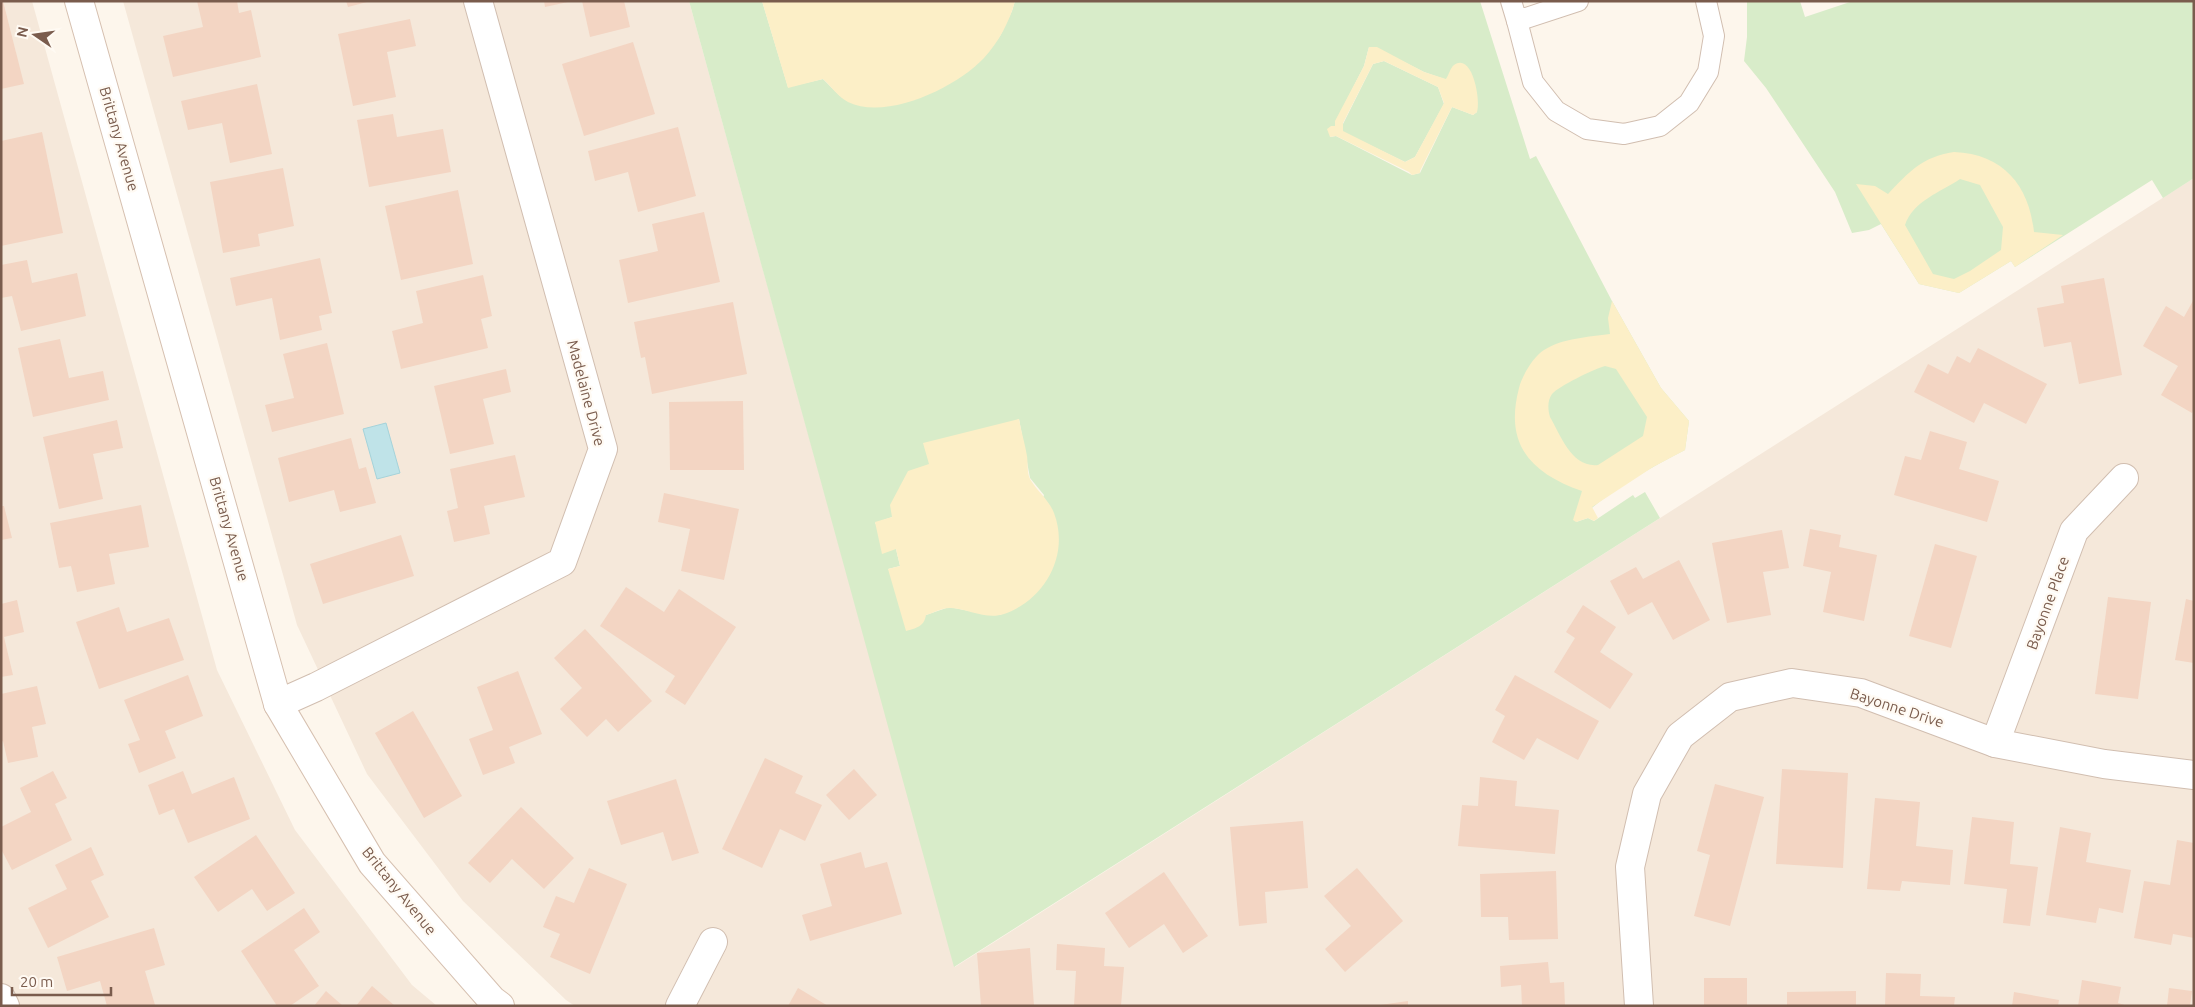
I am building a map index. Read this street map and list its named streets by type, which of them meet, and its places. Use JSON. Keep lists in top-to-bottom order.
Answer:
{
  "streets": {
    "street": [
      "Brittany Avenue",
      "Madelaine Drive",
      "Bayonne Place",
      "Bayonne Drive"
    ]
  },
  "crossings": [
    ["Brittany Avenue", "Madelaine Drive"],
    ["Bayonne Place", "Bayonne Drive"]
  ],
  "scale_bar": "20 m",
  "north": "left"
}
